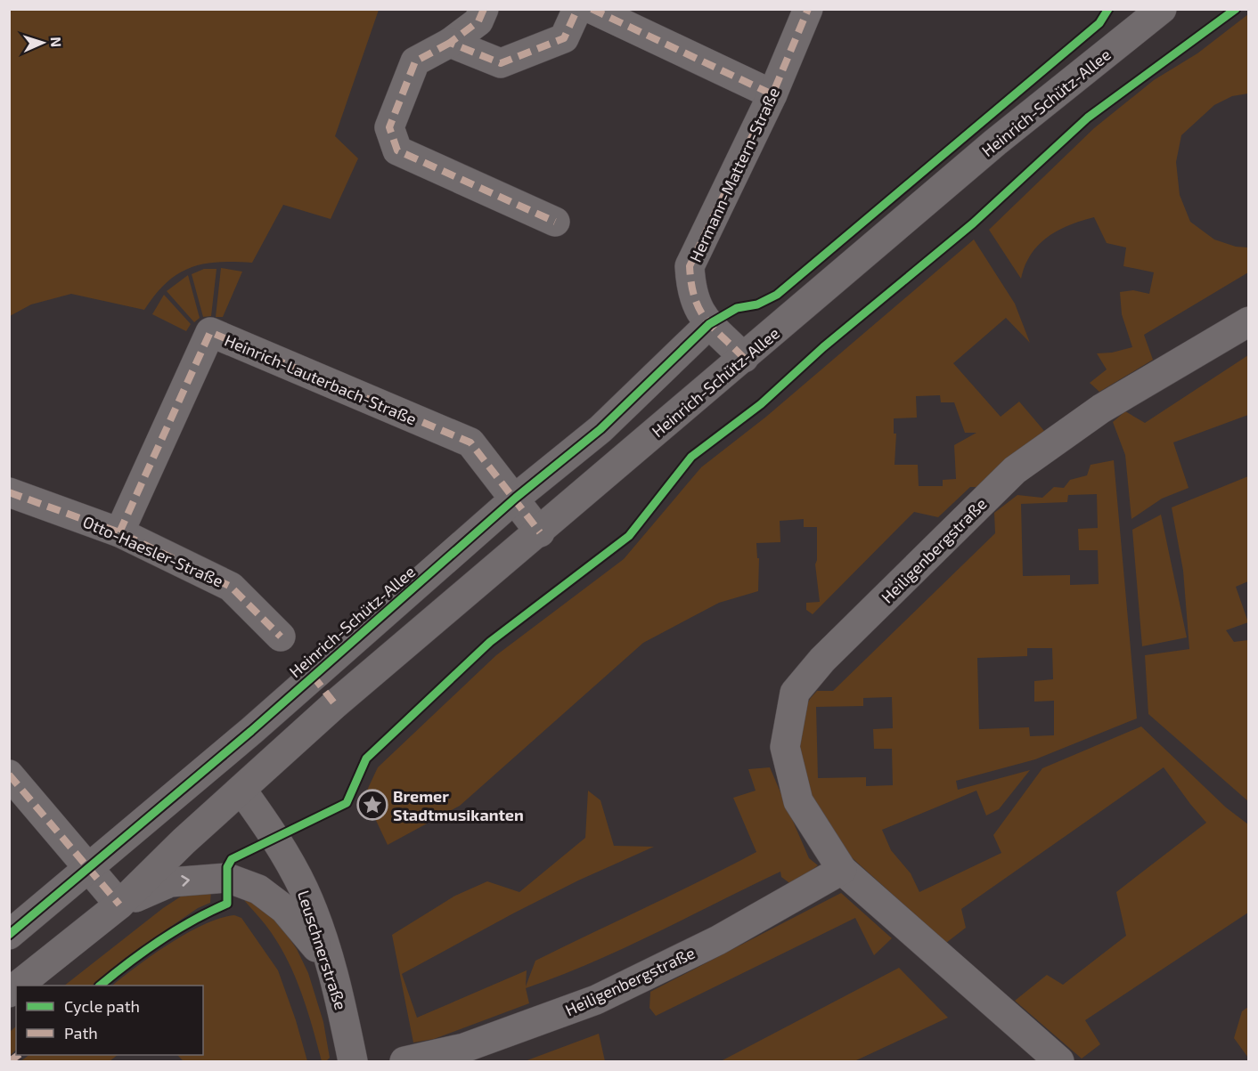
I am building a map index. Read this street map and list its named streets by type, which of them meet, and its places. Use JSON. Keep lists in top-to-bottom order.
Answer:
{
  "streets": {
    "street": [
      "Heinrich-Schütz-Allee",
      "Hermann-Mattern-Straße",
      "Heinrich-Lauterbach-Straße",
      "Heiligenbergstraße",
      "Otto-Haesler-Straße",
      "Leuschnerstraße"
    ]
  },
  "crossings": [
    ["Heinrich-Schütz-Allee", "Hermann-Mattern-Straße"],
    ["Heinrich-Schütz-Allee", "Heinrich-Lauterbach-Straße"],
    ["Heinrich-Schütz-Allee", "Leuschnerstraße"],
    ["Heinrich-Lauterbach-Straße", "Otto-Haesler-Straße"]
  ],
  "places": {
    "place": ["Bremer Stadtmusikanten"]
  },
  "legend": ["Cycle path", "Path"],
  "north": "right"
}
